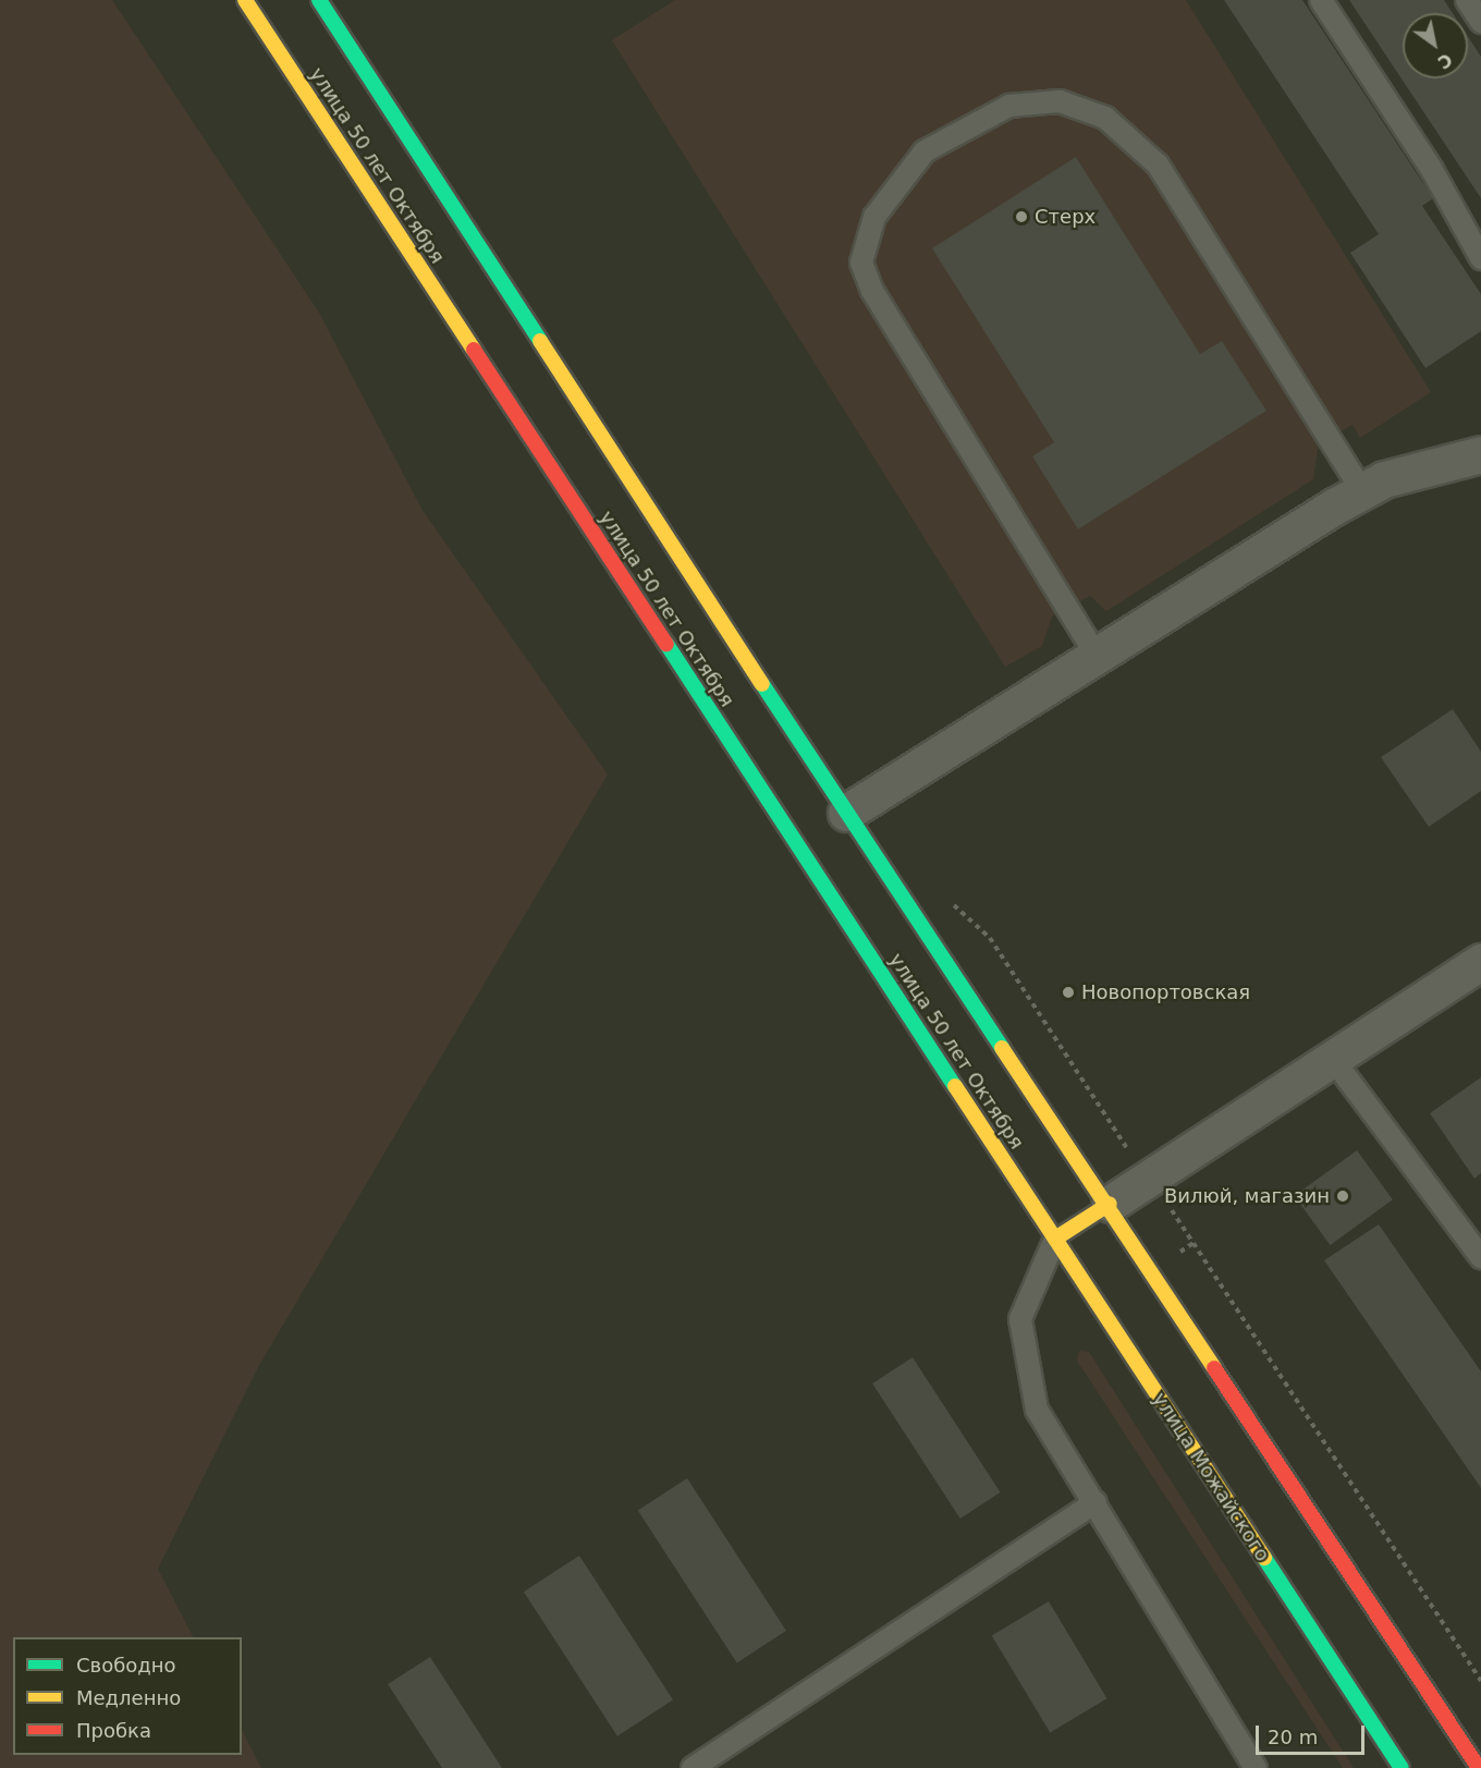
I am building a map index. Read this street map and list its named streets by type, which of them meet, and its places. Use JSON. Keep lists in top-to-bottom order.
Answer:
{
  "streets": {
    "main road": ["улица 50 лет Октября", "улица Можайского"]
  },
  "crossings": [
    ["улица 50 лет Октября", "улица Можайского"]
  ],
  "places": ["Стерх", "Новопортовская", "Вилюй, магазин"],
  "legend": ["Свободно", "Медленно", "Пробка"],
  "scale_bar": "20 m",
  "north": "bottom right"
}
